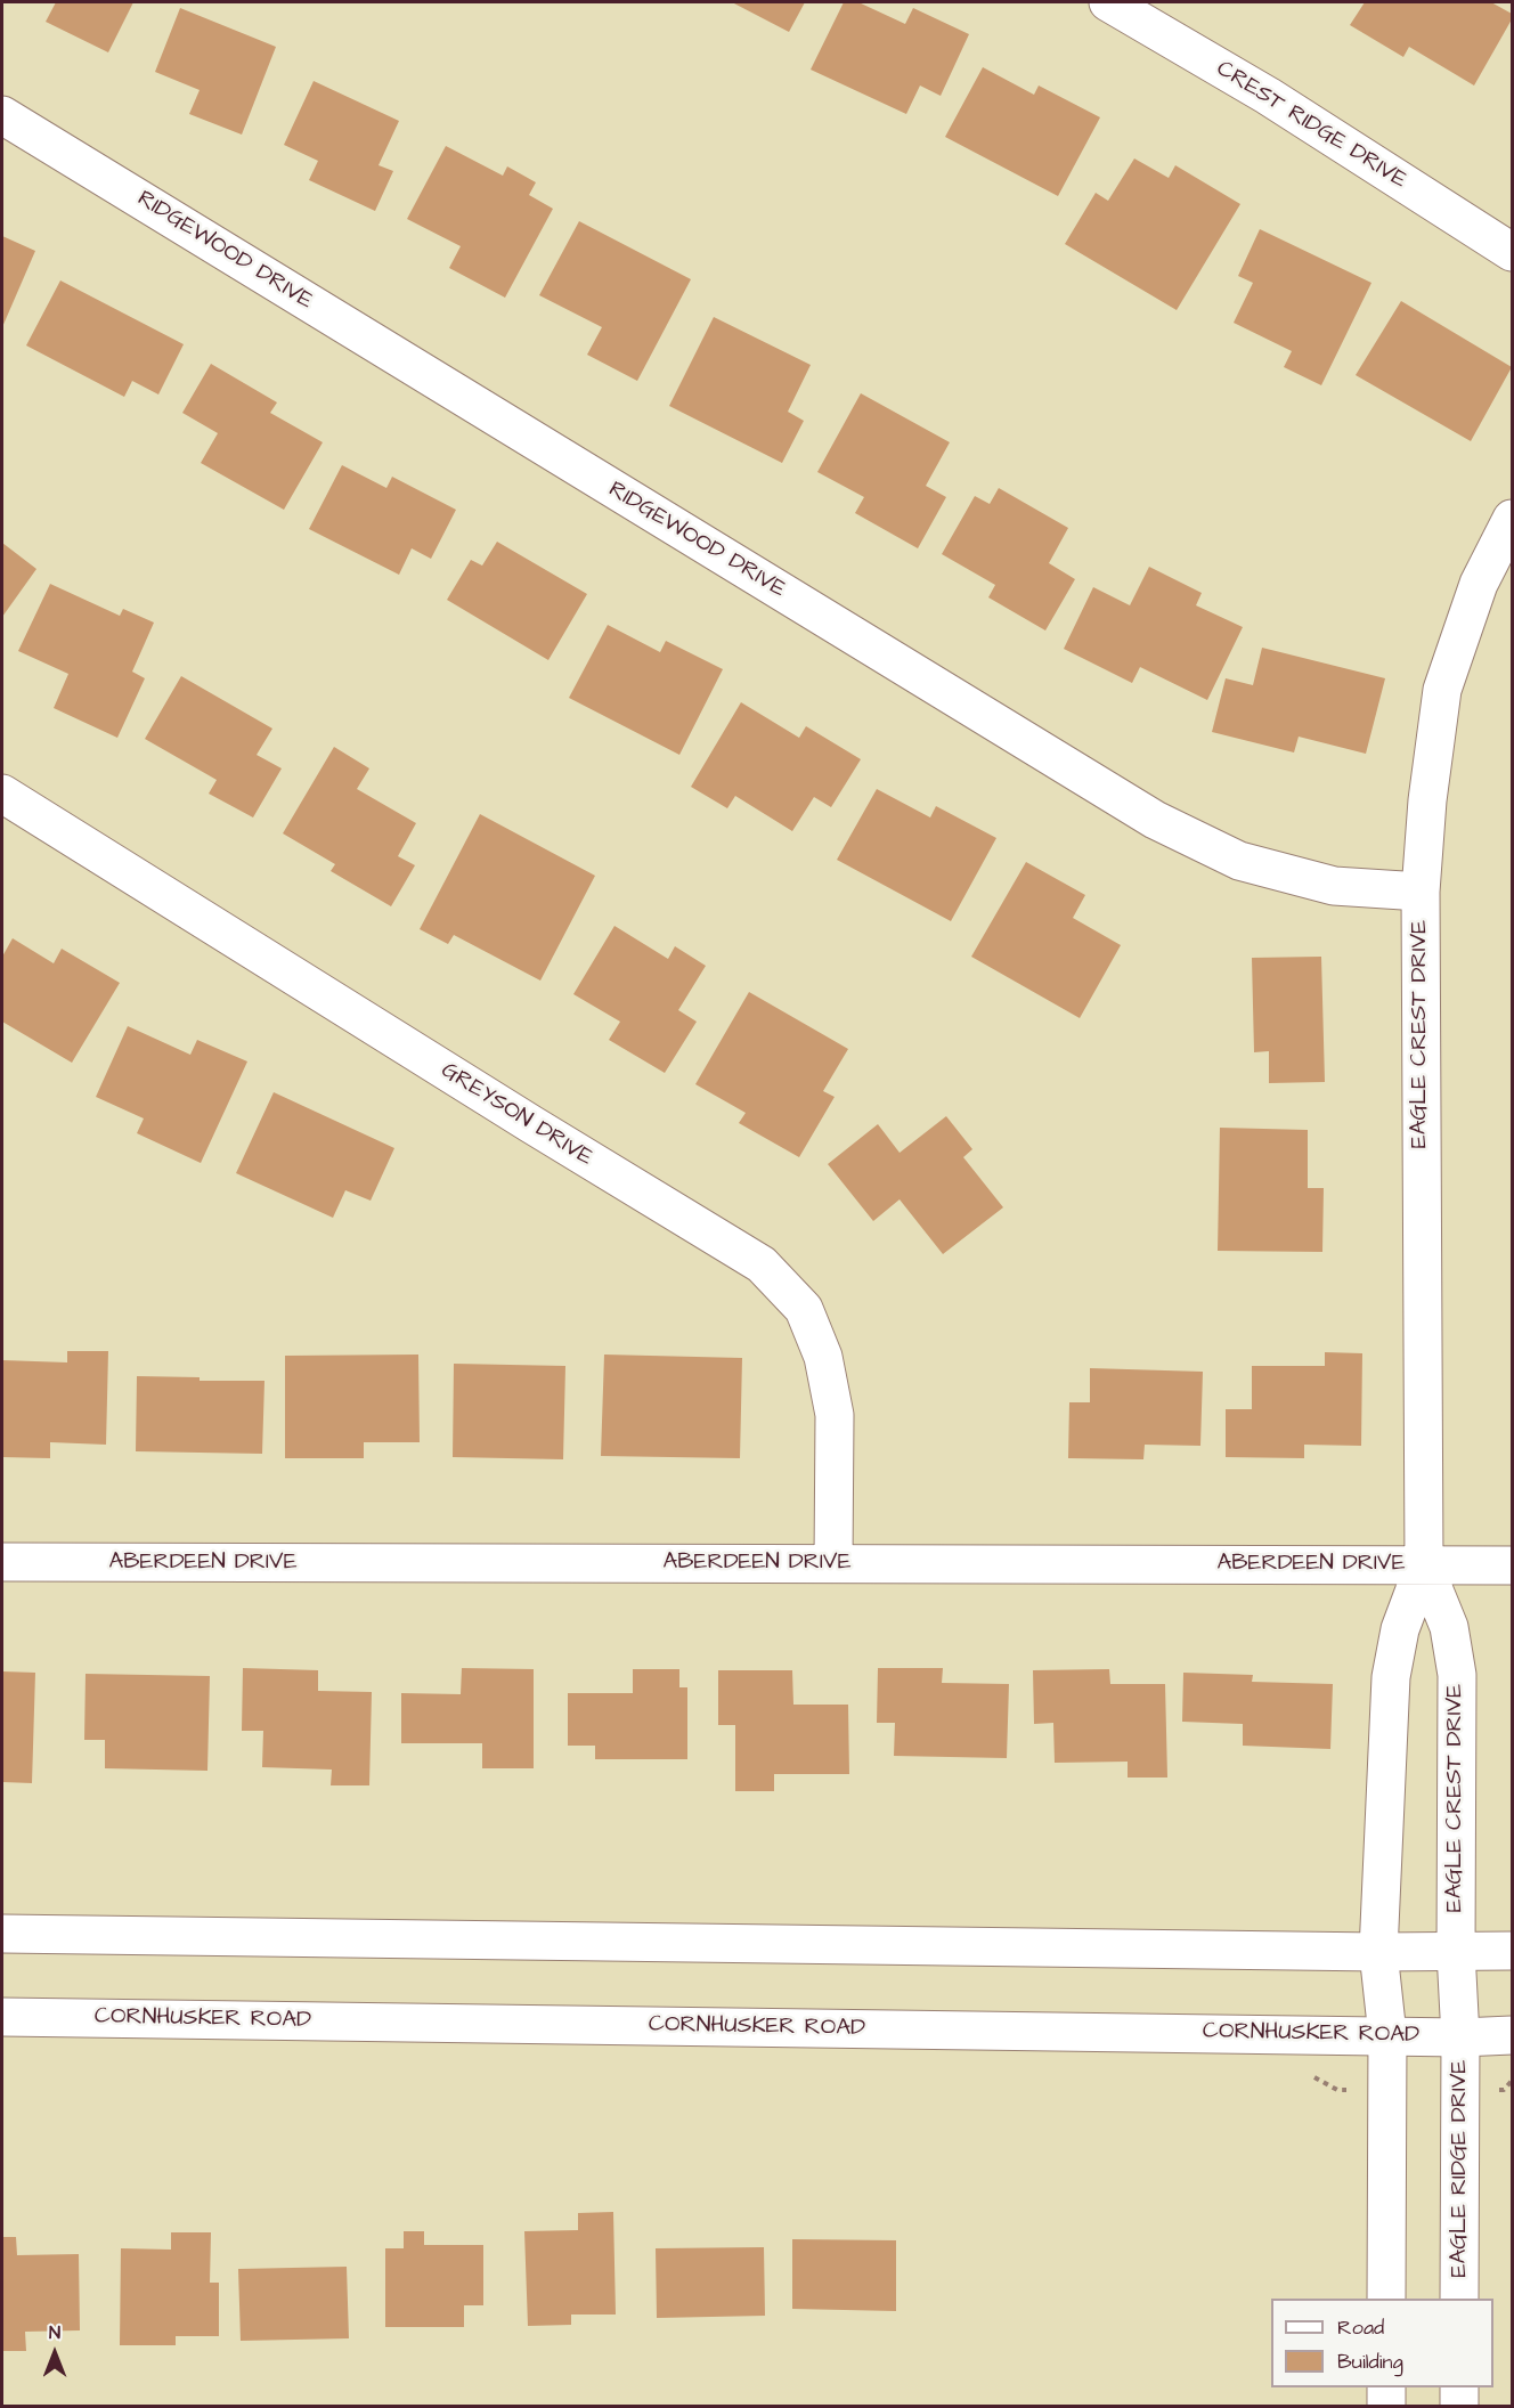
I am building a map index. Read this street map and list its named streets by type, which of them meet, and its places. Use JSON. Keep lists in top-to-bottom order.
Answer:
{
  "streets": {
    "street": [
      "CREST RIDGE DRIVE",
      "RIDGEWOOD DRIVE",
      "EAGLE CREST DRIVE",
      "GREYSON DRIVE",
      "ABERDEEN DRIVE",
      "CORNHUSKER ROAD",
      "EAGLE RIDGE DRIVE"
    ]
  },
  "crossings": [
    ["RIDGEWOOD DRIVE", "EAGLE CREST DRIVE"],
    ["EAGLE CREST DRIVE", "ABERDEEN DRIVE"],
    ["EAGLE CREST DRIVE", "CORNHUSKER ROAD"],
    ["EAGLE CREST DRIVE", "EAGLE RIDGE DRIVE"],
    ["GREYSON DRIVE", "ABERDEEN DRIVE"],
    ["CORNHUSKER ROAD", "EAGLE RIDGE DRIVE"]
  ],
  "legend": ["Road", "Building"],
  "north": "top"
}
